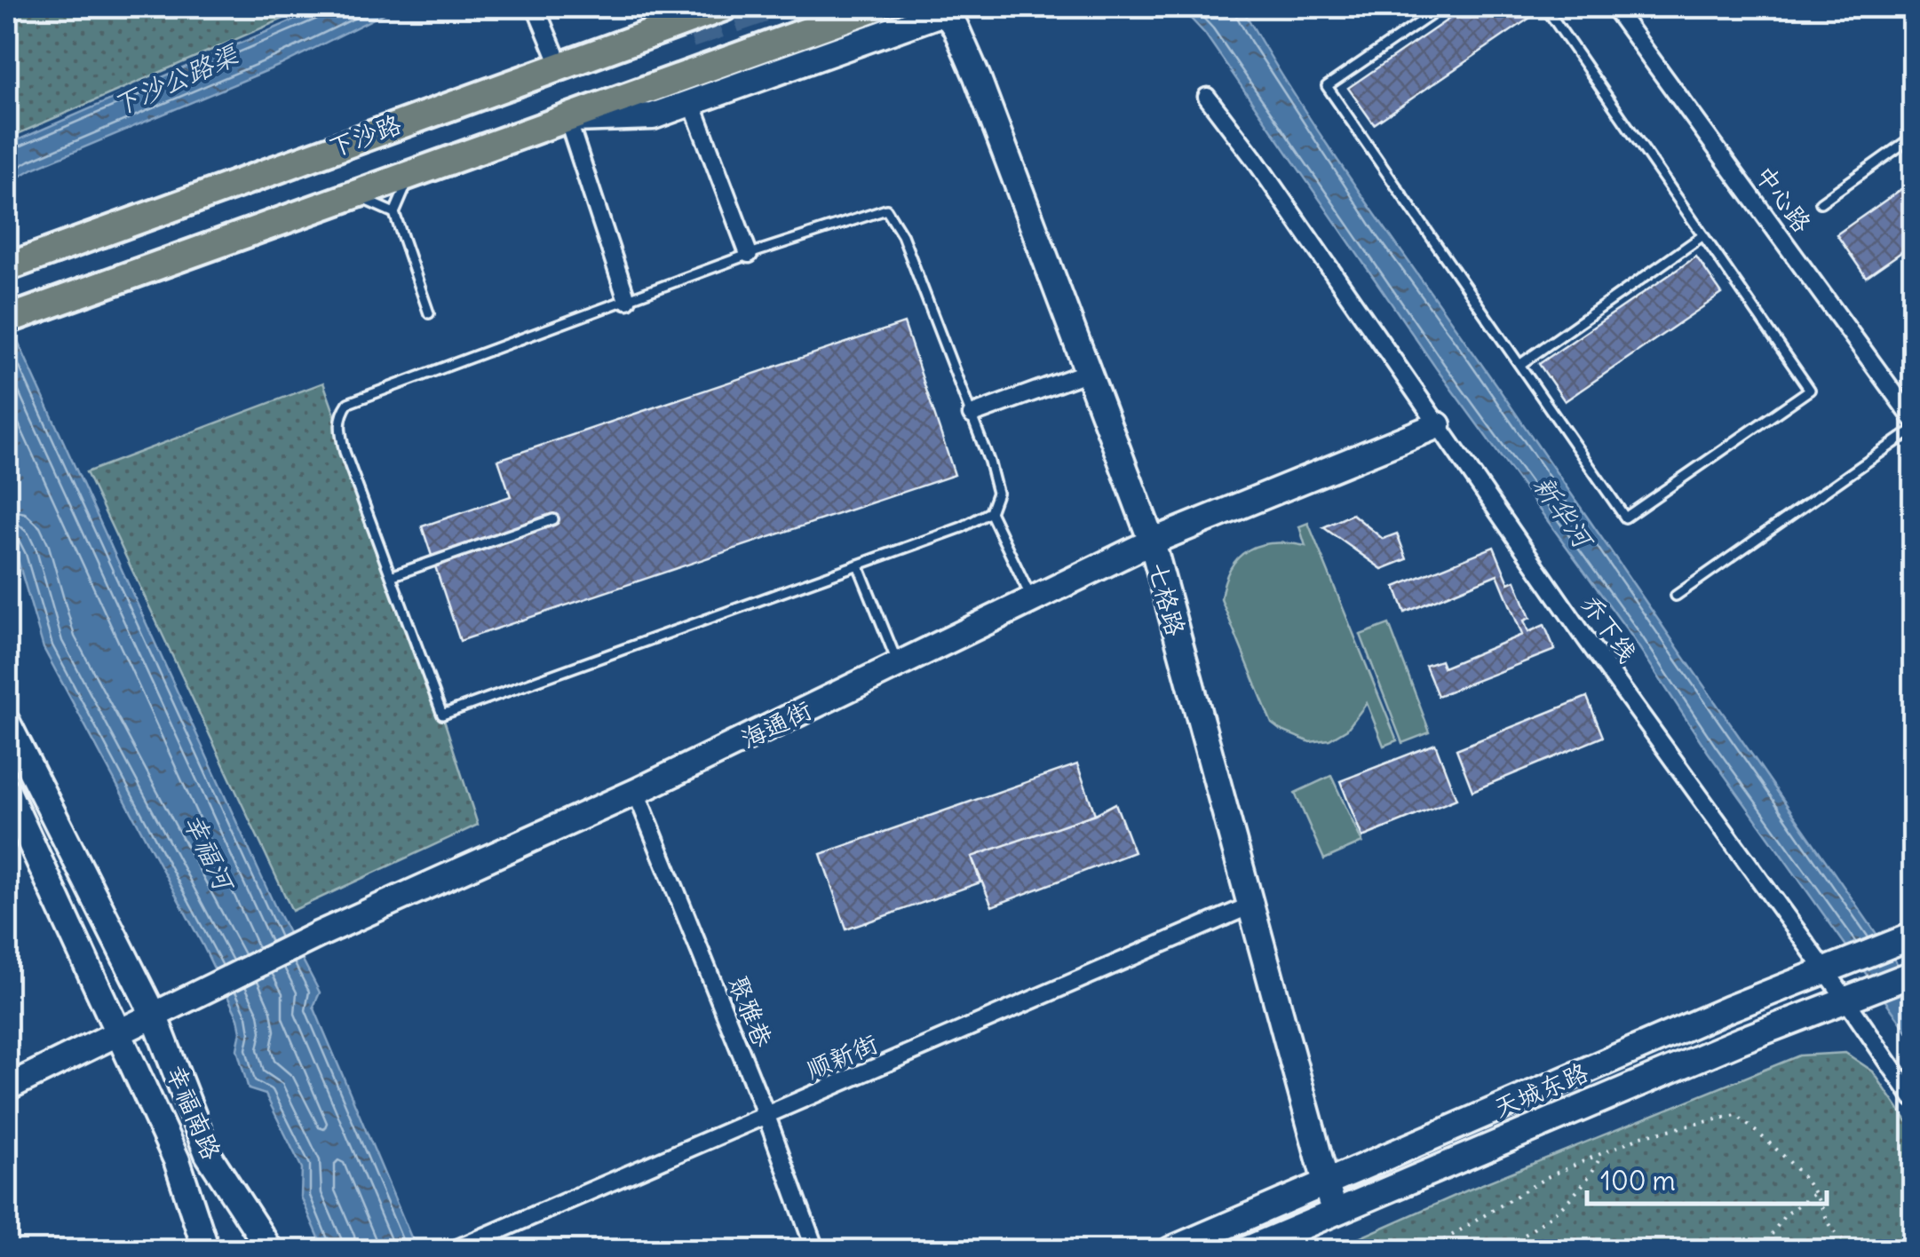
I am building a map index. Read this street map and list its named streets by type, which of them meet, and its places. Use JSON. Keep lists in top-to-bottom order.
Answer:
{
  "streets": {
    "main road": ["下沙路"],
    "street": [
      "中心路",
      "七格路",
      "乔下线",
      "海通街",
      "聚雅巷",
      "顺新街",
      "天城东路",
      "幸福南路"
    ]
  },
  "crossings": [
    ["七格路", "海通街"],
    ["七格路", "顺新街"],
    ["七格路", "天城东路"],
    ["乔下线", "海通街"],
    ["乔下线", "天城东路"],
    ["海通街", "聚雅巷"],
    ["海通街", "幸福南路"],
    ["聚雅巷", "顺新街"]
  ],
  "water": ["下沙公路渠", "新华河", "幸福河"],
  "scale_bar": "100 m"
}
